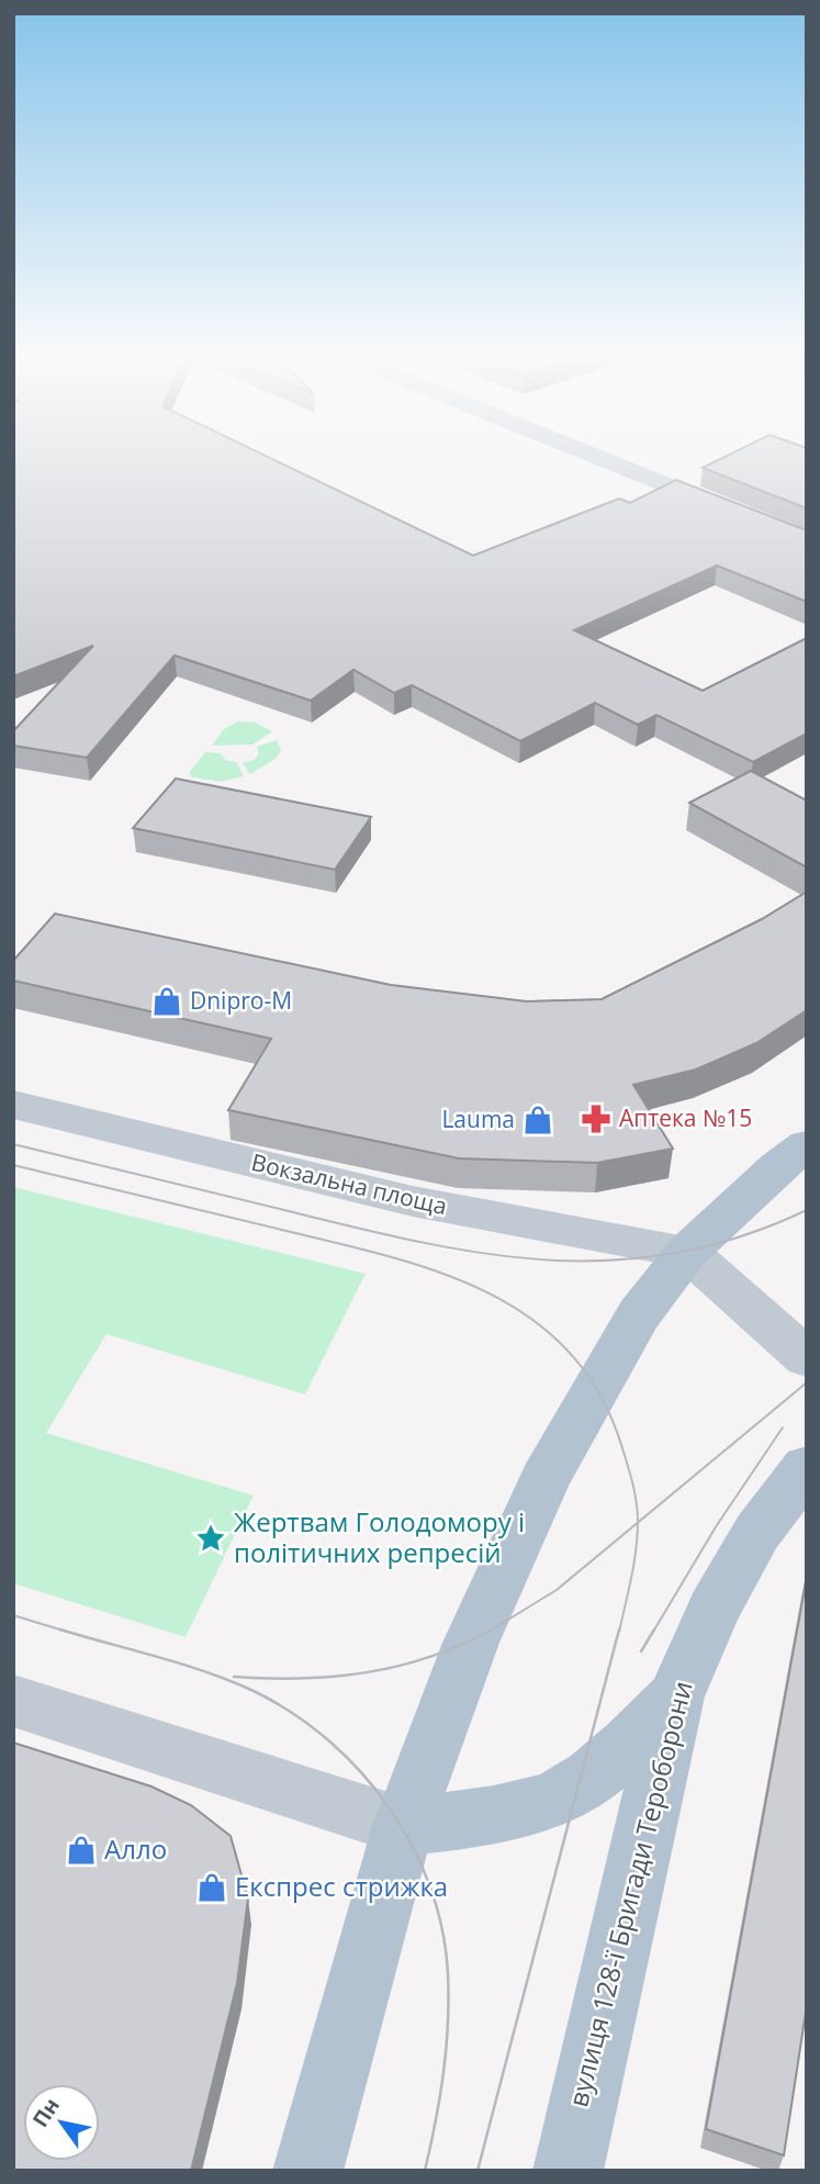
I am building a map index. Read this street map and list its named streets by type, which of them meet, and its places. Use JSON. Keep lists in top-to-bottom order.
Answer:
{
  "streets": {
    "main road": ["вулиця 128-ї Бригади Тероборони"],
    "street": ["Вокзальна площа"]
  },
  "places": {
    "shop": [
      "Dnipro-M",
      "Lauma",
      "Алло",
      "Експрес стрижка"
    ],
    "pharmacy": ["Аптека №15"],
    "place": ["Жертвам Голодомору і політичних репресій"]
  },
  "north": "top left"
}
